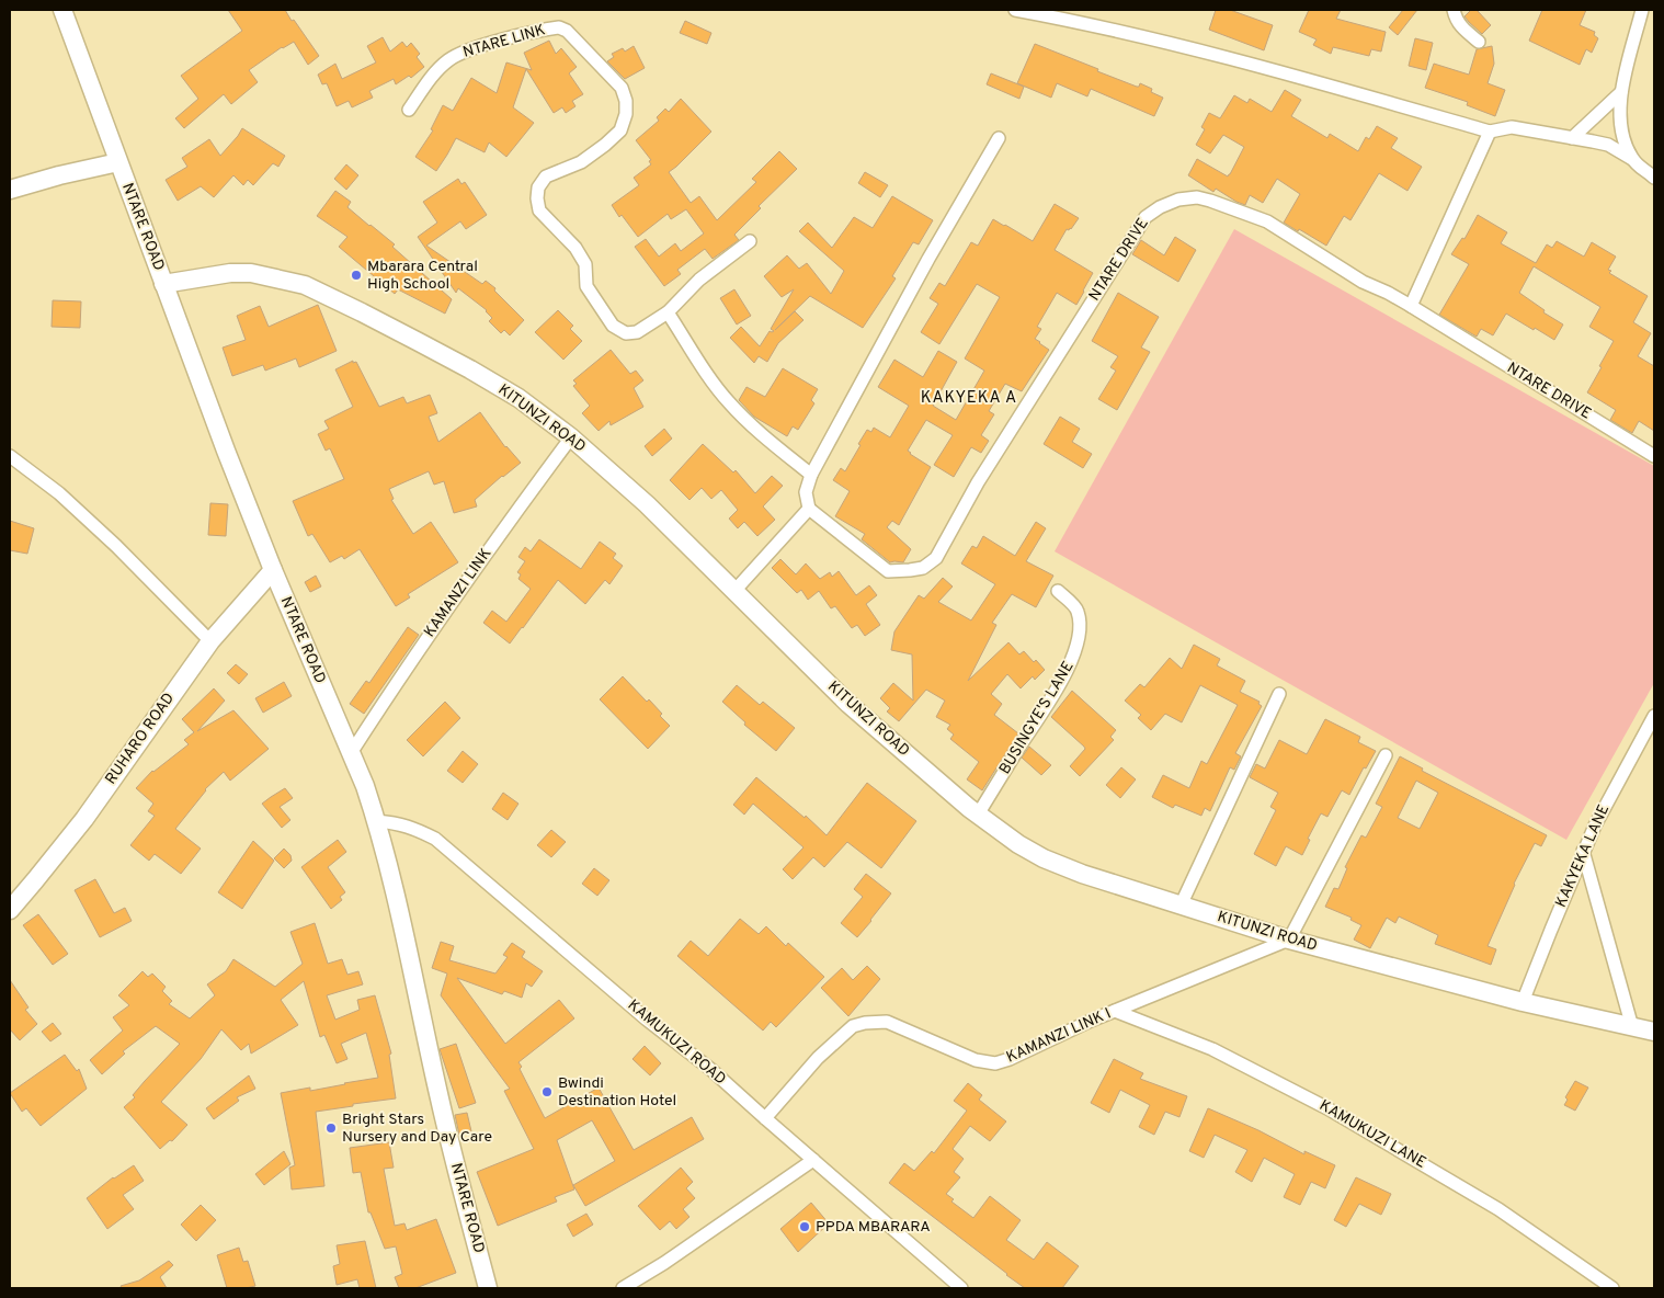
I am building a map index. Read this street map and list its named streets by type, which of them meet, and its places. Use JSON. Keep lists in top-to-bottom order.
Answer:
{
  "streets": {
    "street": [
      "NTARE LINK",
      "NTARE ROAD",
      "NTARE DRIVE",
      "KITUNZI ROAD",
      "KAMANZI LINK",
      "BUSINGYE'S LANE",
      "RUHARO ROAD",
      "KAKYEKA LANE",
      "KAMANZI LINK I",
      "KAMUKUZI ROAD",
      "KAMUKUZI LANE"
    ]
  },
  "crossings": [
    ["NTARE ROAD", "KITUNZI ROAD"],
    ["NTARE ROAD", "KAMANZI LINK"],
    ["NTARE ROAD", "RUHARO ROAD"],
    ["NTARE ROAD", "KAMUKUZI ROAD"],
    ["KITUNZI ROAD", "KAMANZI LINK"],
    ["KITUNZI ROAD", "BUSINGYE'S LANE"],
    ["KITUNZI ROAD", "KAKYEKA LANE"],
    ["KITUNZI ROAD", "KAMANZI LINK I"],
    ["KAMANZI LINK I", "KAMUKUZI ROAD"],
    ["KAMANZI LINK I", "KAMUKUZI LANE"]
  ],
  "districts": ["KAKYEKA A"],
  "places": [
    "Mbarara Central High School",
    "Bwindi Destination Hotel",
    "Bright Stars Nursery and Day Care",
    "PPDA MBARARA"
  ]
}
